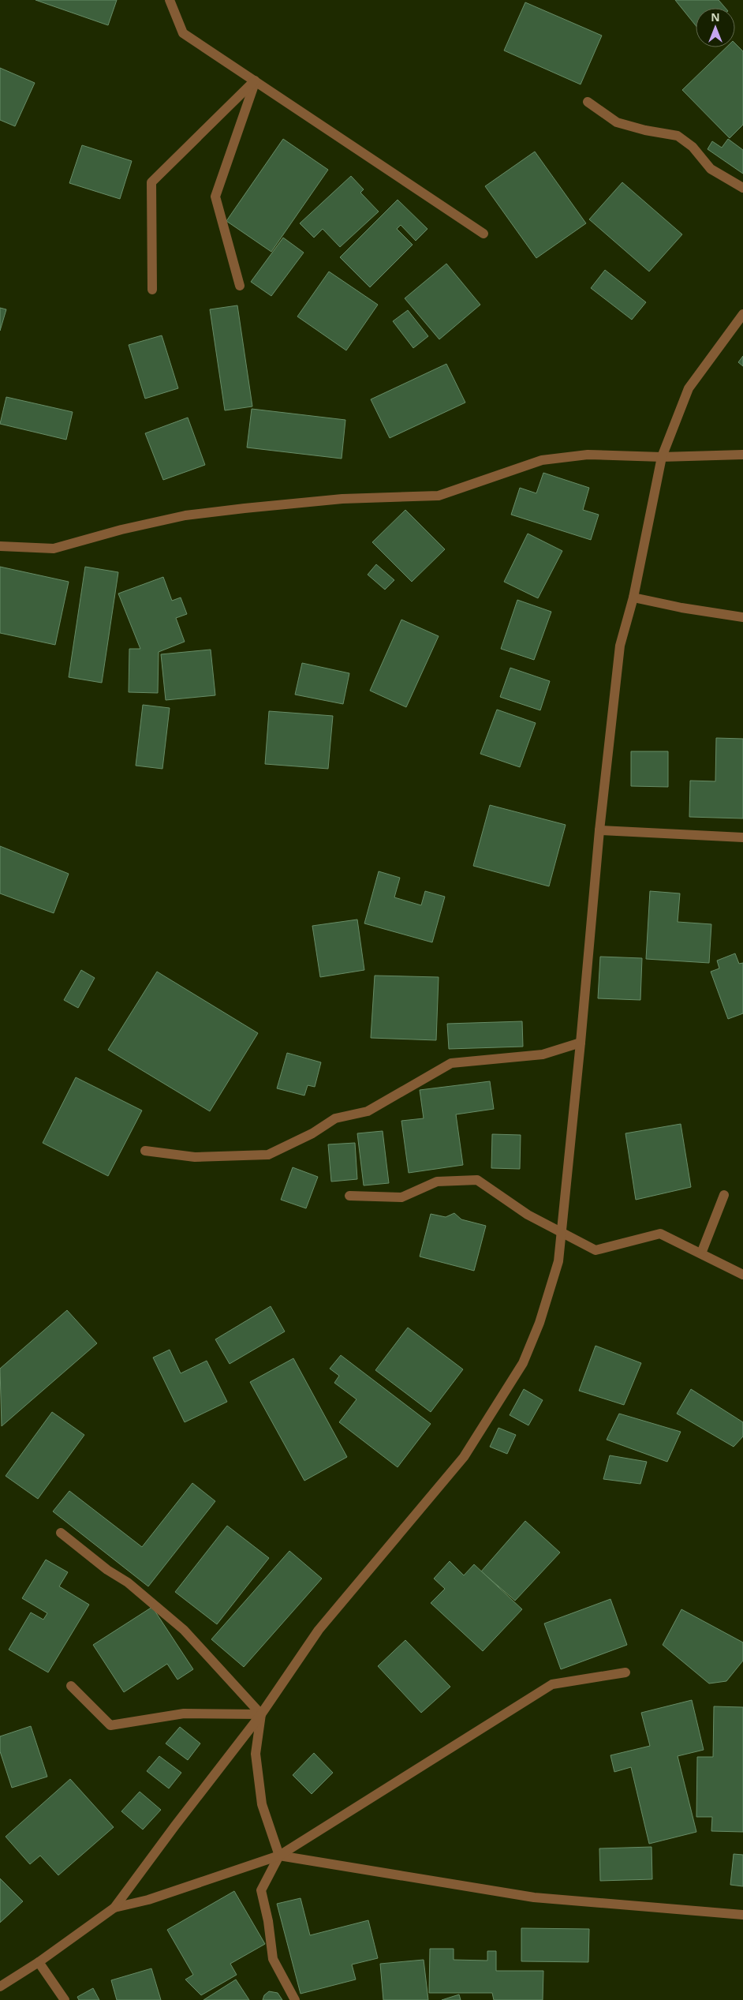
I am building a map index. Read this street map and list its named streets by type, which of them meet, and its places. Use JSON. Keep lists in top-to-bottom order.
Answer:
{
  "north": "top"
}
